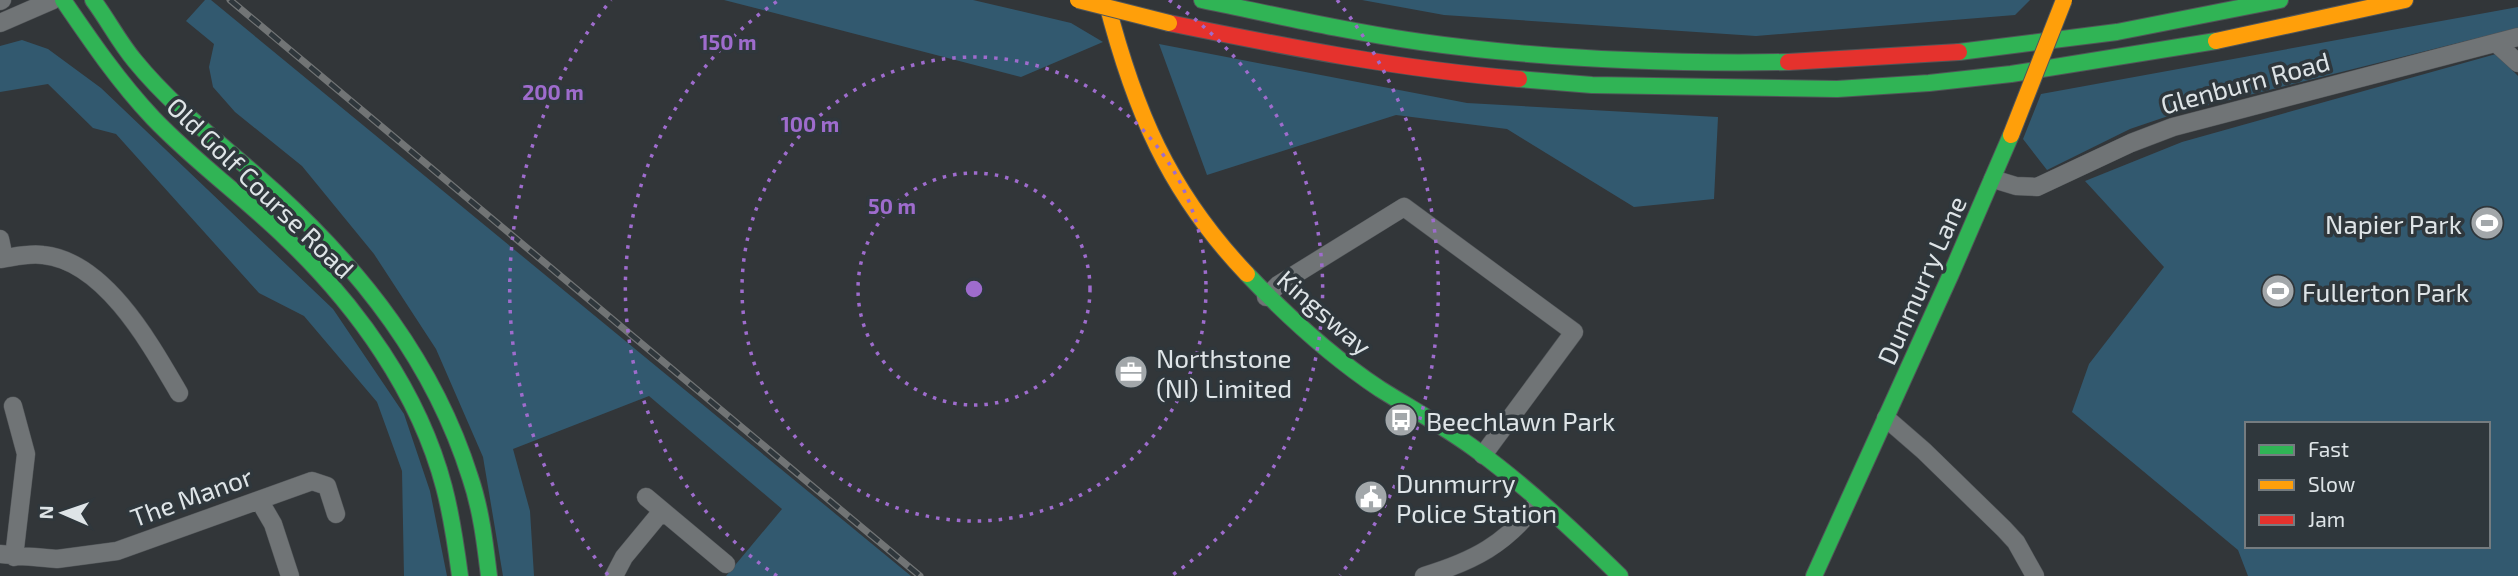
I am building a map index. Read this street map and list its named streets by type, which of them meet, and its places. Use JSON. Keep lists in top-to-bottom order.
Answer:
{
  "streets": {
    "main road": ["Old Golf Course Road", "Dunmurry Lane", "Kingsway"],
    "street": ["Glenburn Road", "The Manor"]
  },
  "crossings": [
    ["Glenburn Road", "Dunmurry Lane"]
  ],
  "places": {
    "sports": ["Napier Park", "Fullerton Park"],
    "office": ["Northstone (NI) Limited"],
    "bus stop": ["Beechlawn Park"],
    "public building": ["Dunmurry Police Station"]
  },
  "legend": ["Fast", "Slow", "Jam"],
  "north": "left",
  "rings": [
    "150 m",
    "200 m",
    "100 m",
    "50 m"
  ]
}
